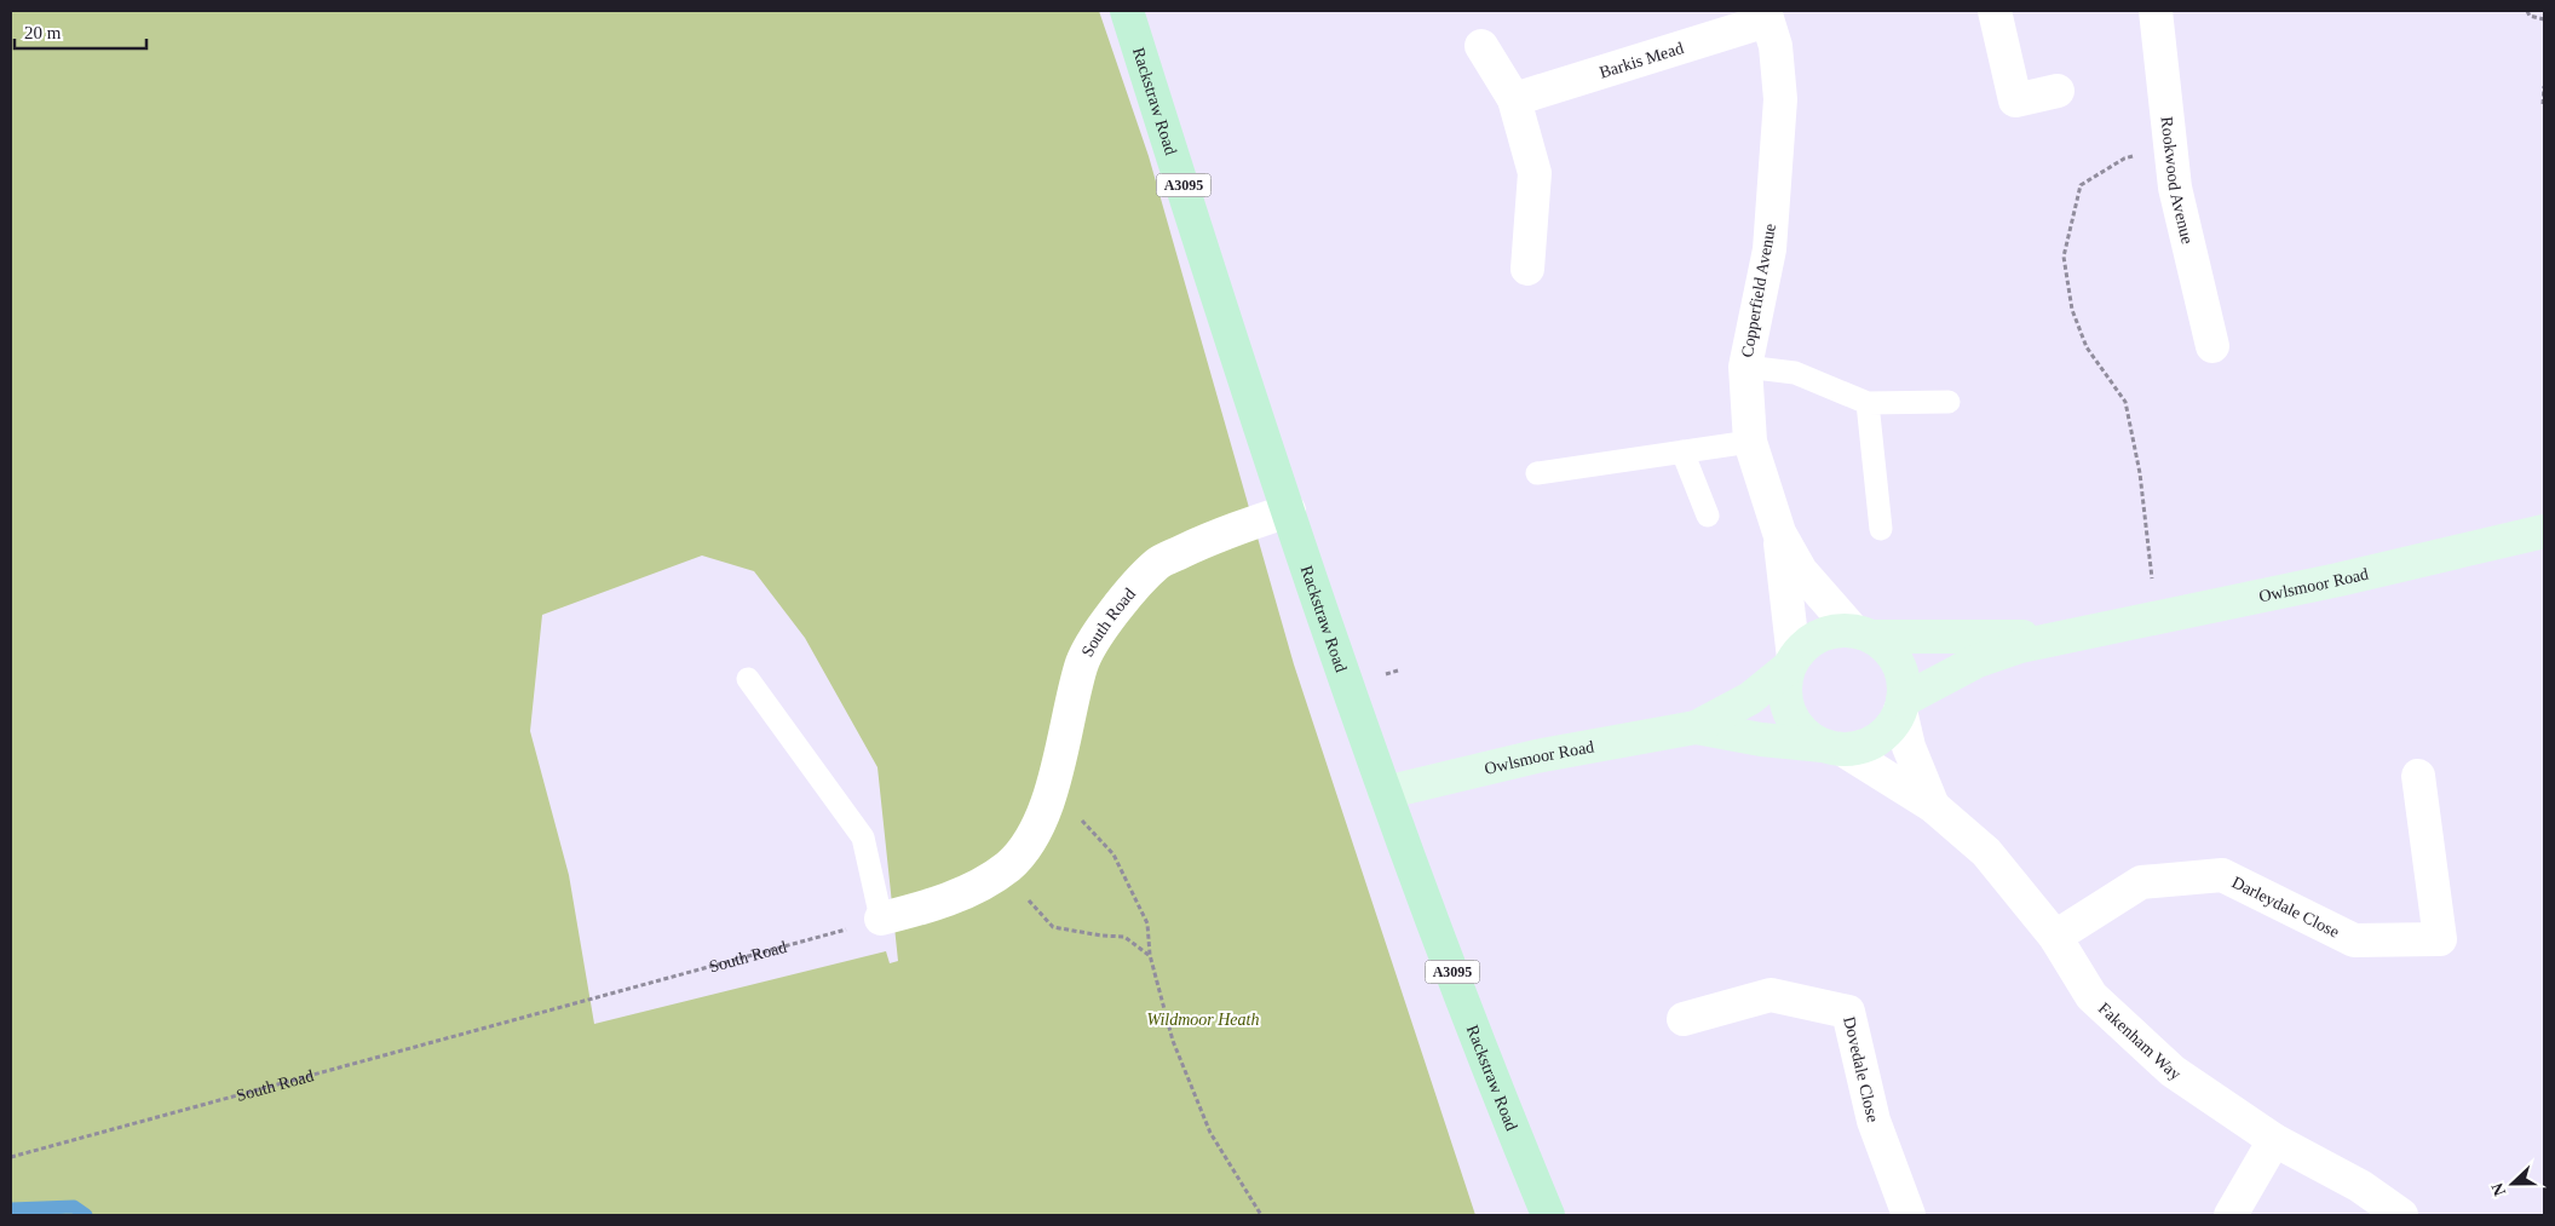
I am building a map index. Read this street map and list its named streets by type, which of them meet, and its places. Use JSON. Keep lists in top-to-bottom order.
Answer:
{
  "streets": {
    "main road": ["Rackstraw Road", "A3095"],
    "street": [
      "Barkis Mead",
      "Rookwood Avenue",
      "Copperfield Avenue",
      "Owlsmoor Road",
      "South Road",
      "Darleydale Close",
      "Fakenham Way",
      "Dovedale Close"
    ]
  },
  "crossings": [
    ["Barkis Mead", "Copperfield Avenue"],
    ["Rackstraw Road", "Owlsmoor Road"],
    ["Rackstraw Road", "South Road"],
    ["Copperfield Avenue", "Owlsmoor Road"],
    ["Copperfield Avenue", "Fakenham Way"],
    ["Owlsmoor Road", "Fakenham Way"],
    ["Darleydale Close", "Fakenham Way"]
  ],
  "parks": ["Wildmoor Heath"],
  "scale_bar": "20 m",
  "north": "left"
}
